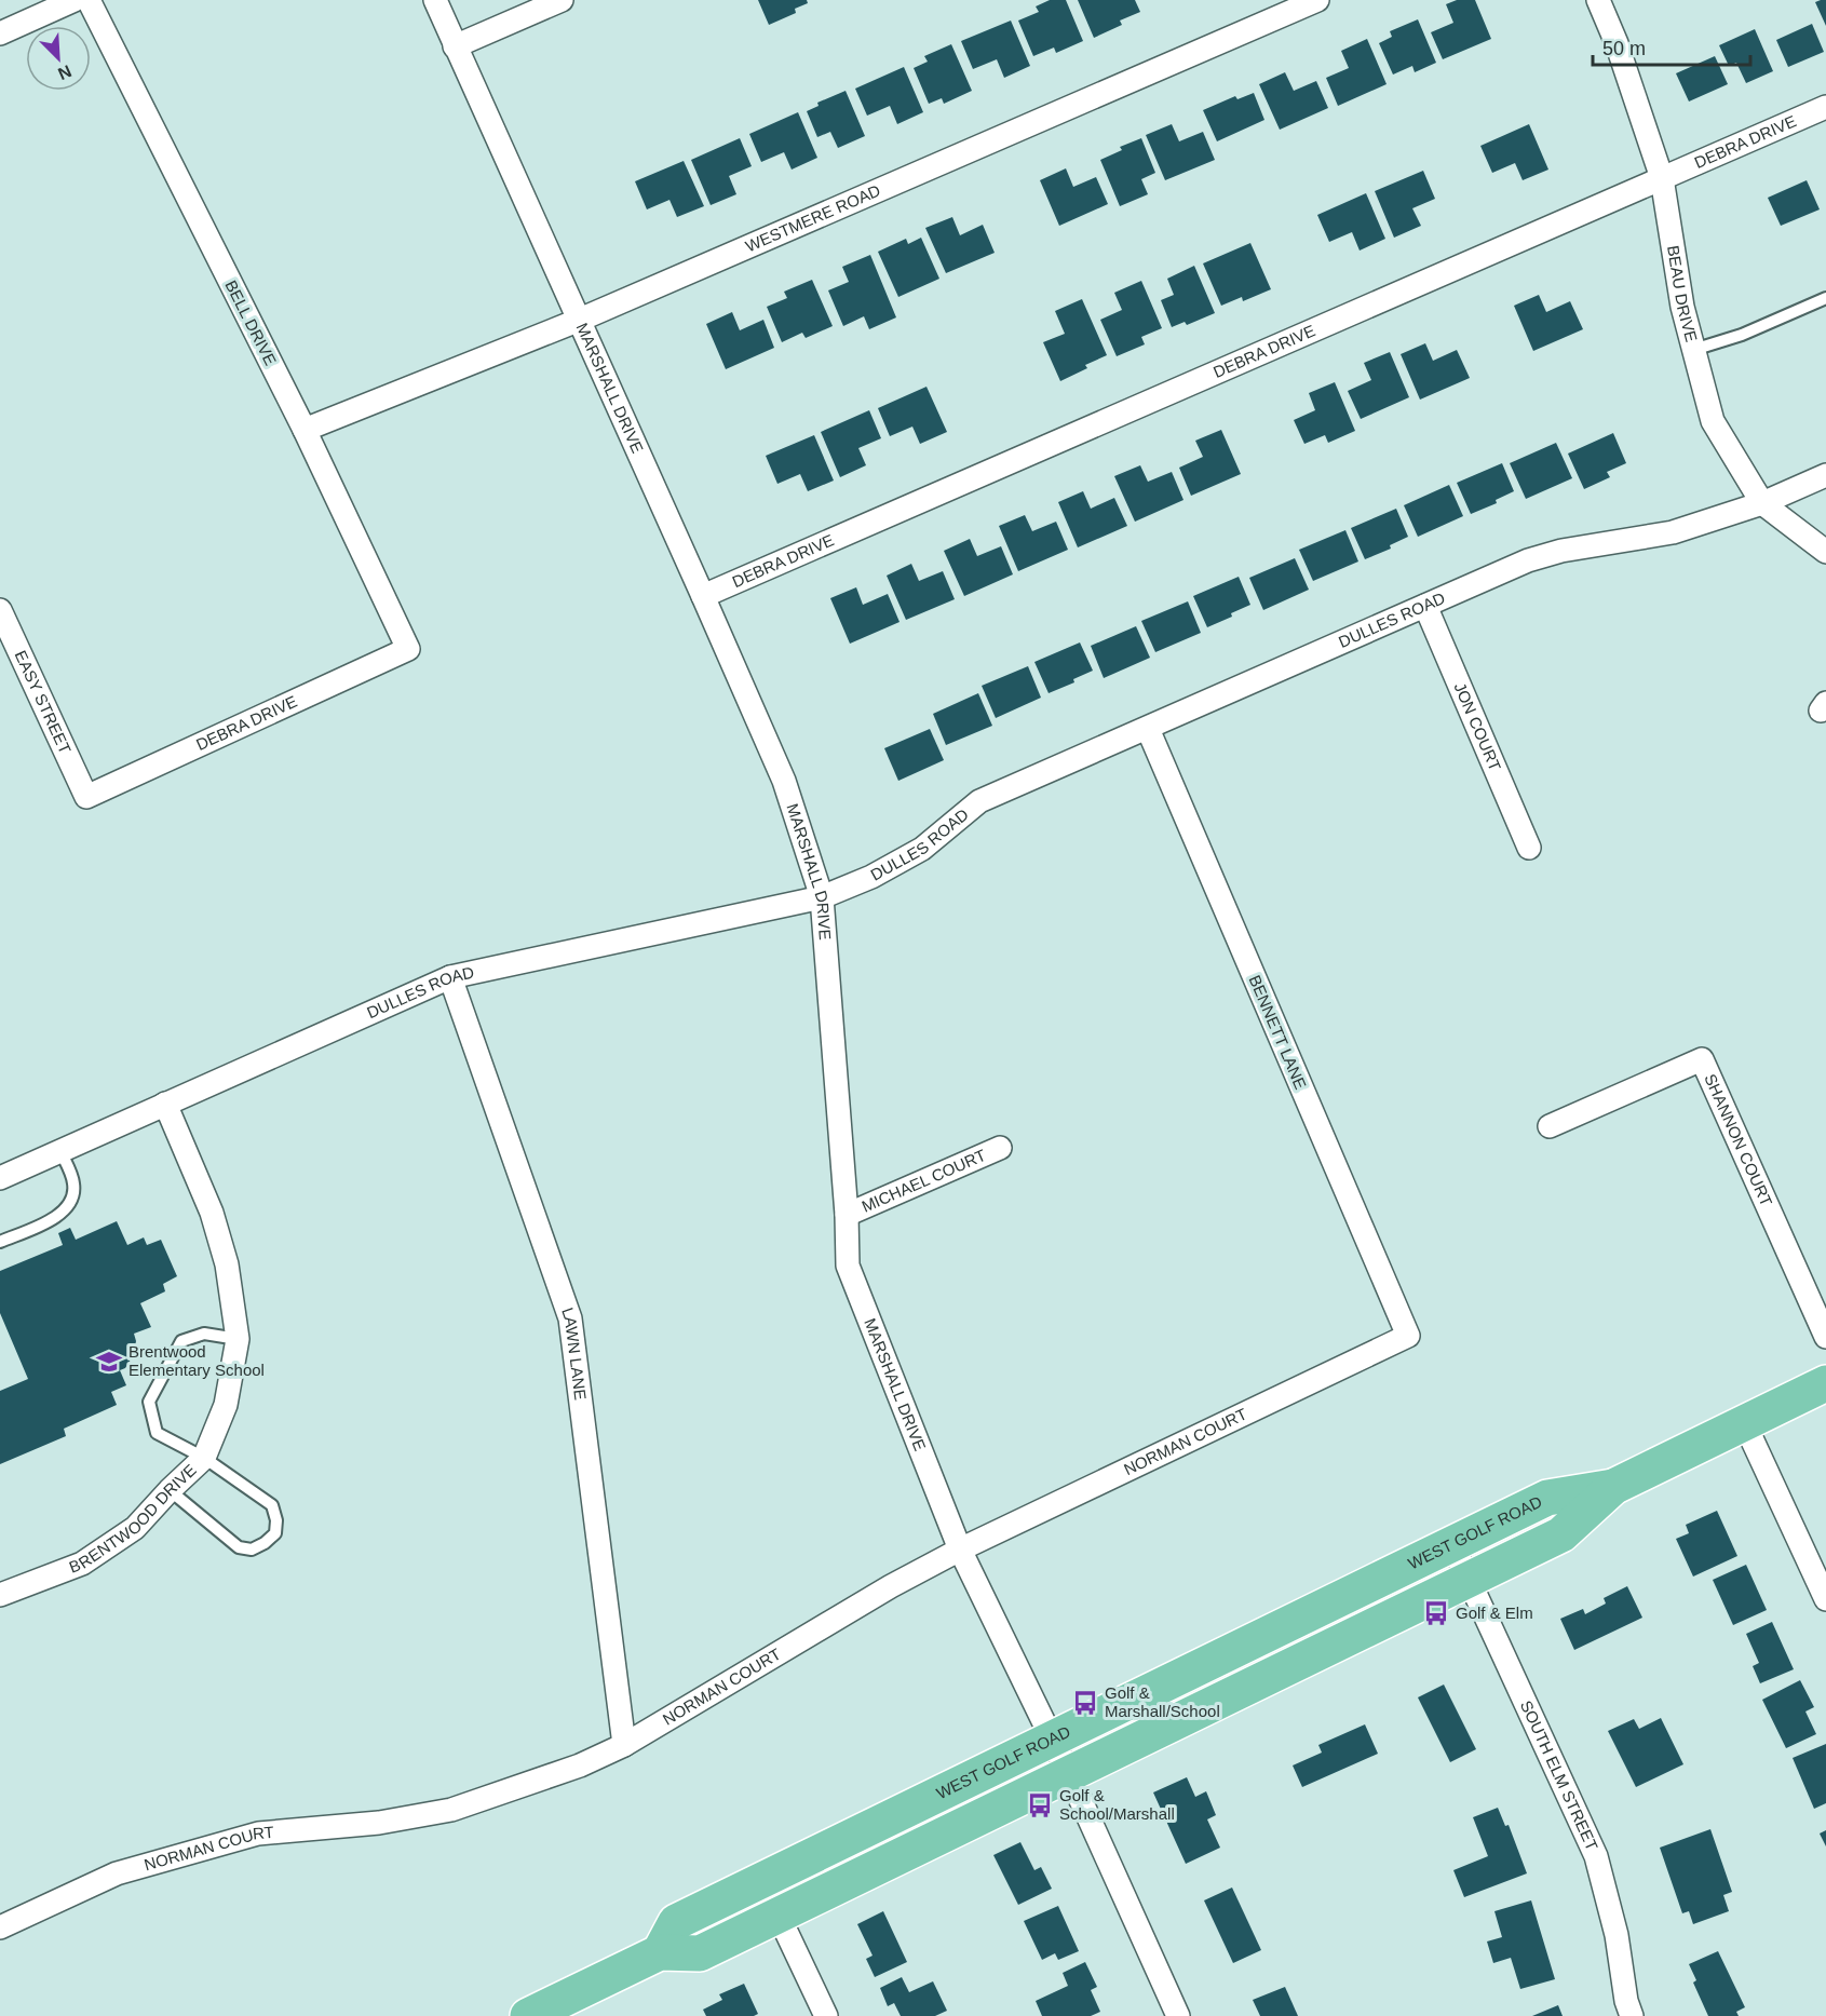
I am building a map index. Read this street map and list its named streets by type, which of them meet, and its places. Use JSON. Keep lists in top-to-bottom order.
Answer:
{
  "streets": {
    "main road": ["WEST GOLF ROAD"],
    "street": [
      "DEBRA DRIVE",
      "WESTMERE ROAD",
      "BEAU DRIVE",
      "BELL DRIVE",
      "MARSHALL DRIVE",
      "DULLES ROAD",
      "EASY STREET",
      "JON COURT",
      "BENNETT LANE",
      "SHANNON COURT",
      "MICHAEL COURT",
      "LAWN LANE",
      "NORMAN COURT",
      "BRENTWOOD DRIVE",
      "SOUTH ELM STREET"
    ]
  },
  "crossings": [
    ["DEBRA DRIVE", "BEAU DRIVE"],
    ["DEBRA DRIVE", "BELL DRIVE"],
    ["DEBRA DRIVE", "MARSHALL DRIVE"],
    ["DEBRA DRIVE", "EASY STREET"],
    ["WESTMERE ROAD", "BELL DRIVE"],
    ["WESTMERE ROAD", "MARSHALL DRIVE"],
    ["BEAU DRIVE", "DULLES ROAD"],
    ["MARSHALL DRIVE", "DULLES ROAD"],
    ["MARSHALL DRIVE", "MICHAEL COURT"],
    ["MARSHALL DRIVE", "NORMAN COURT"],
    ["MARSHALL DRIVE", "WEST GOLF ROAD"],
    ["DULLES ROAD", "JON COURT"],
    ["DULLES ROAD", "BENNETT LANE"],
    ["DULLES ROAD", "LAWN LANE"],
    ["DULLES ROAD", "BRENTWOOD DRIVE"],
    ["BENNETT LANE", "NORMAN COURT"],
    ["LAWN LANE", "NORMAN COURT"],
    ["WEST GOLF ROAD", "SOUTH ELM STREET"]
  ],
  "places": {
    "school or university": ["Brentwood Elementary School"],
    "bus stop": ["Golf & Elm", "Golf & Marshall/School", "Golf & School/Marshall"]
  },
  "scale_bar": "50 m",
  "north": "bottom right"
}
